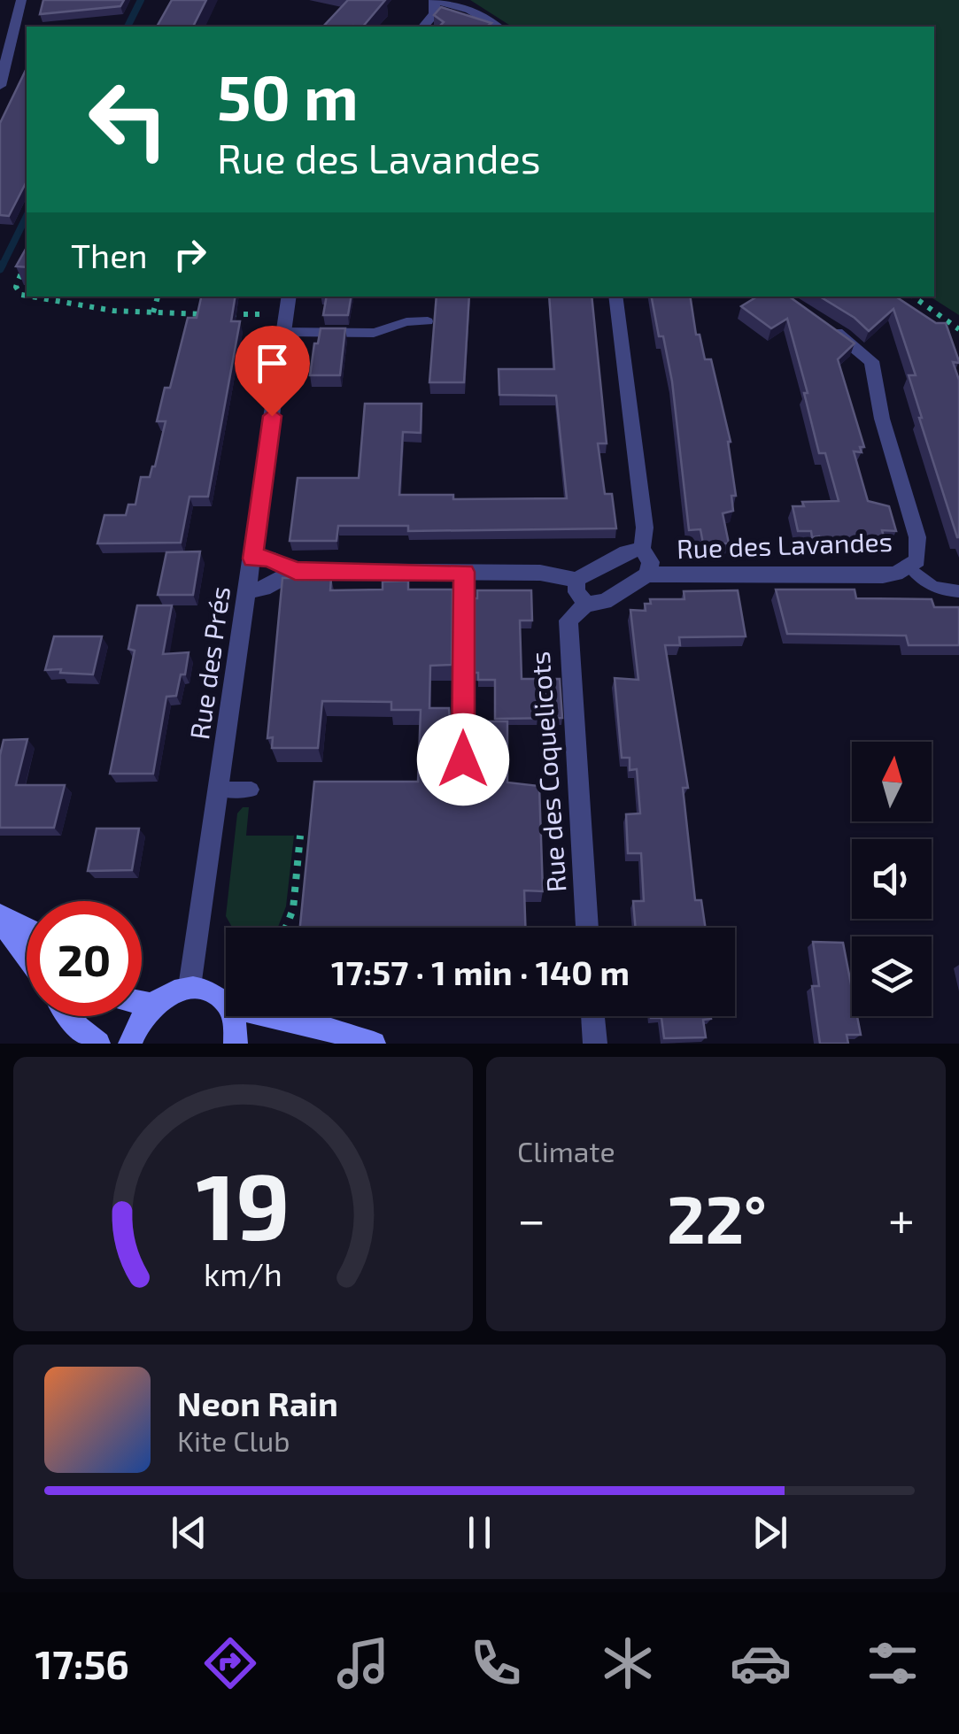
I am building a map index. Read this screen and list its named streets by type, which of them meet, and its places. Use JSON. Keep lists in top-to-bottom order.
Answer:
{
  "streets": {
    "street": ["Rue des Lavandes", "Rue des Prés", "Rue des Coquelicots"]
  },
  "north": "top",
  "page": {
    "turn": ["50 m", "Rue des Lavandes"],
    "then": "Then",
    "limit": "20",
    "trip": "17:57 · 1 min · 140 m",
    "tile": "Climate",
    "heat": ["−", "22°", "+"],
    "song": ["Neon Rain", "Kite Club"],
    "tabs": "17:56",
    "gauge": ["19", "km/h"]
  }
}
